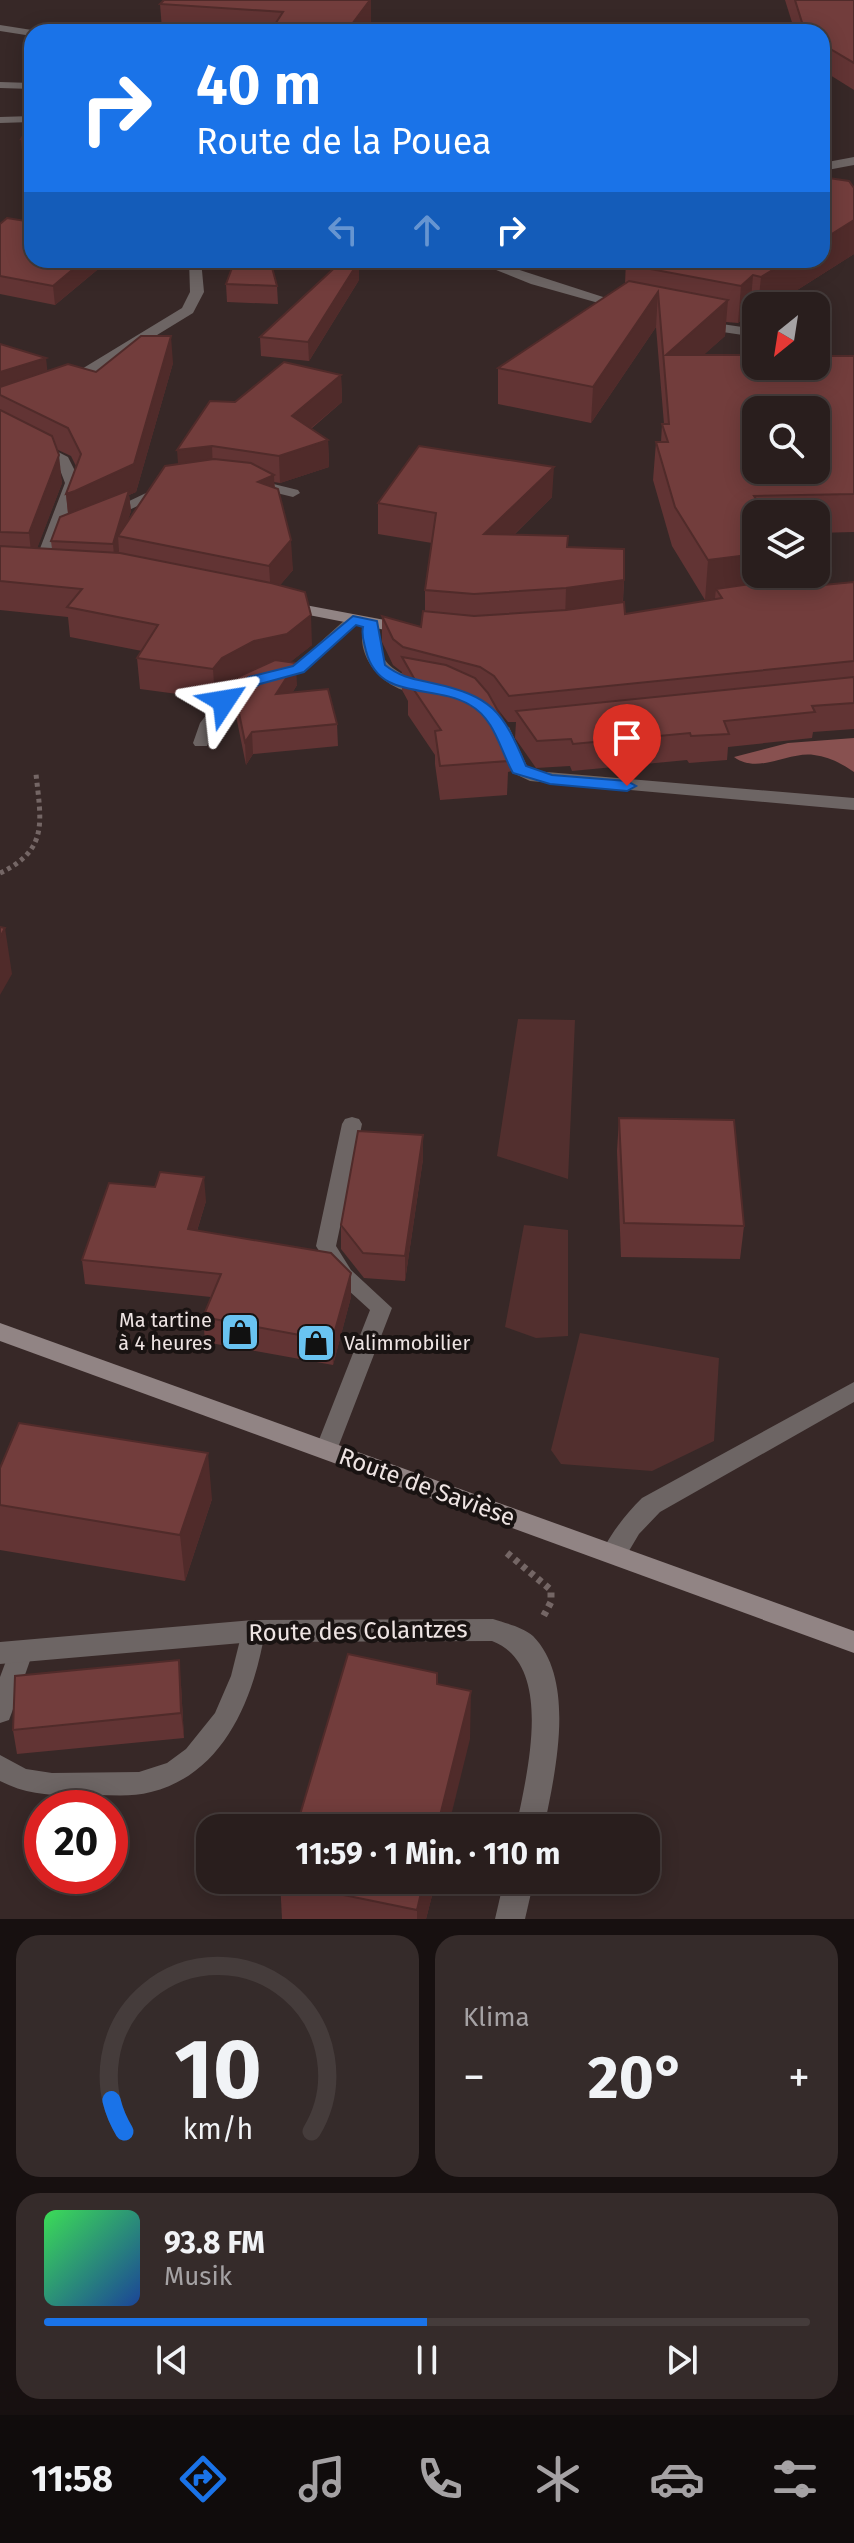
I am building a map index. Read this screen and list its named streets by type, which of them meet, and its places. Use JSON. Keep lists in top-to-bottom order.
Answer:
{
  "streets": {
    "street": ["Route de Savièse", "Route des Colantzes"]
  },
  "places": {
    "shop": ["Ma tartine à 4 heures", "Valimmobilier"]
  },
  "north": "bottom left",
  "page": {
    "turn": ["40 m", "Route de la Pouea"],
    "limit": "20",
    "trip": "11:59 · 1 Min. · 110 m",
    "tile": "Klima",
    "heat": ["−", "20°", "+"],
    "song": ["93.8 FM", "Musik"],
    "tabs": "11:58",
    "gauge": ["10", "km/h"]
  }
}
